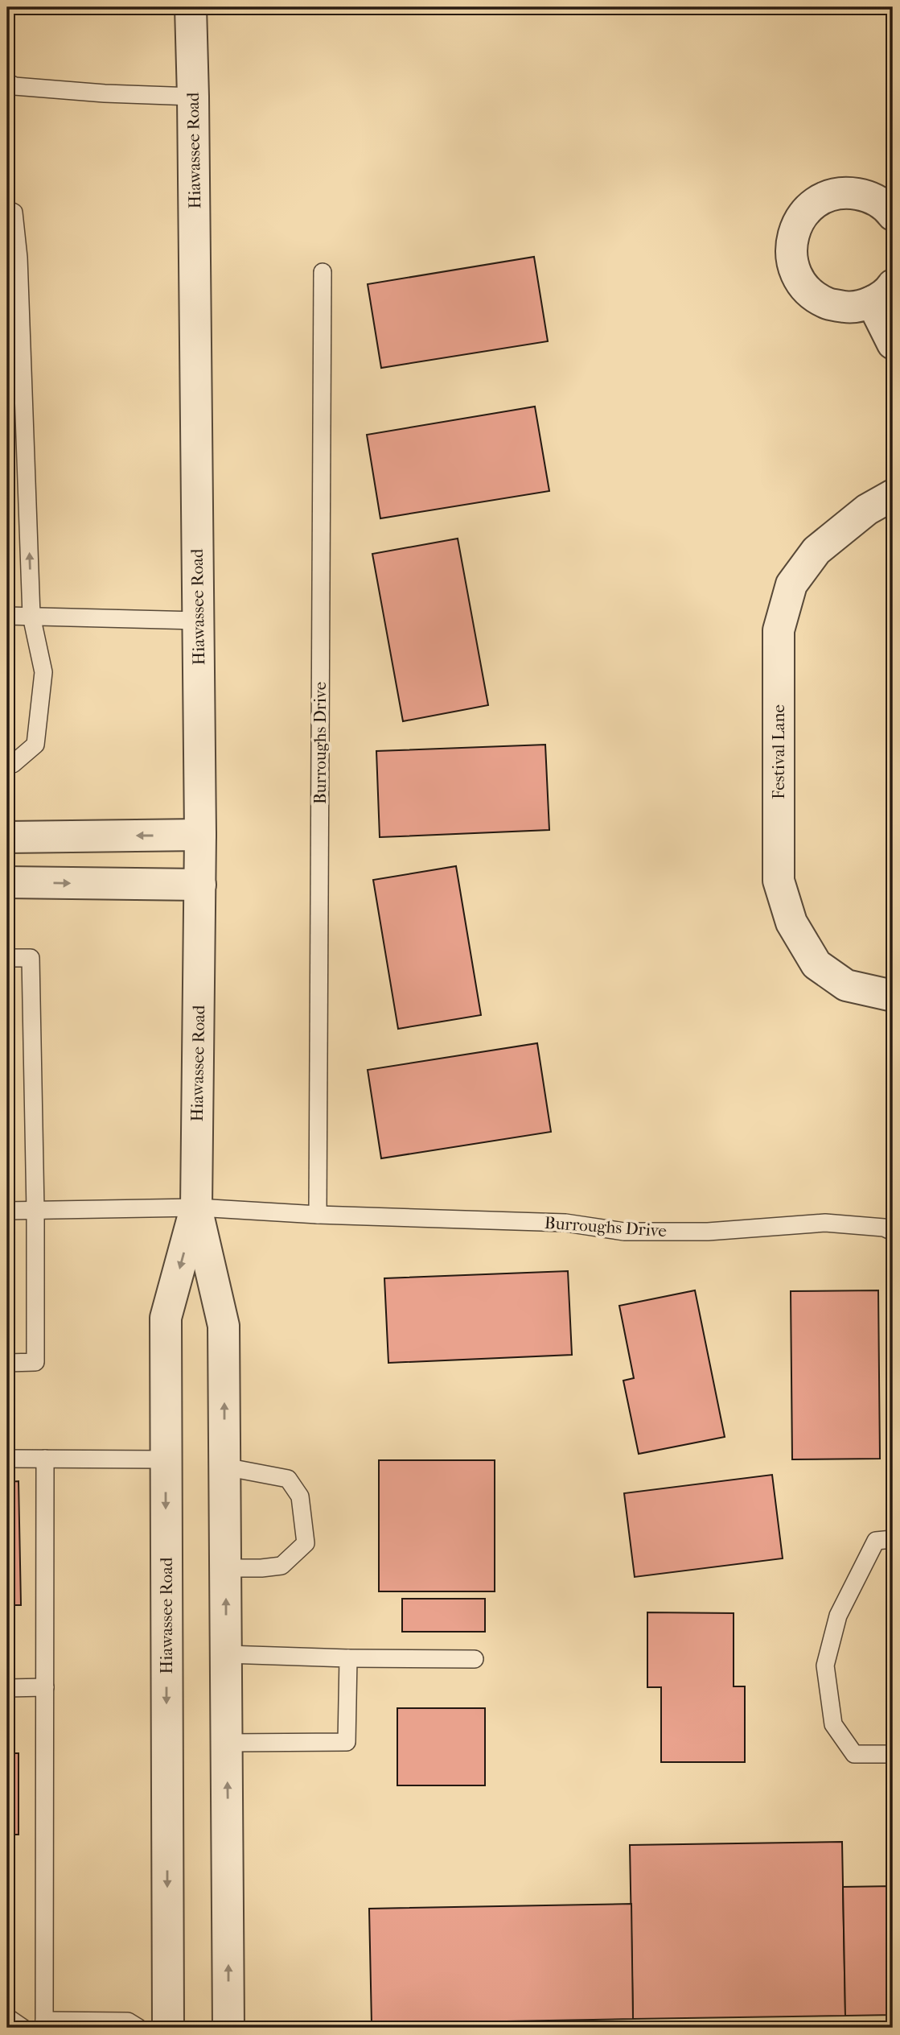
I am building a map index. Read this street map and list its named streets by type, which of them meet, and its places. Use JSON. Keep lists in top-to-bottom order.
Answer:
{
  "streets": {
    "street": ["Hiawassee Road", "Festival Lane"],
    "lane": ["Burroughs Drive"]
  },
  "crossings": [
    ["Hiawassee Road", "Burroughs Drive"]
  ]
}
